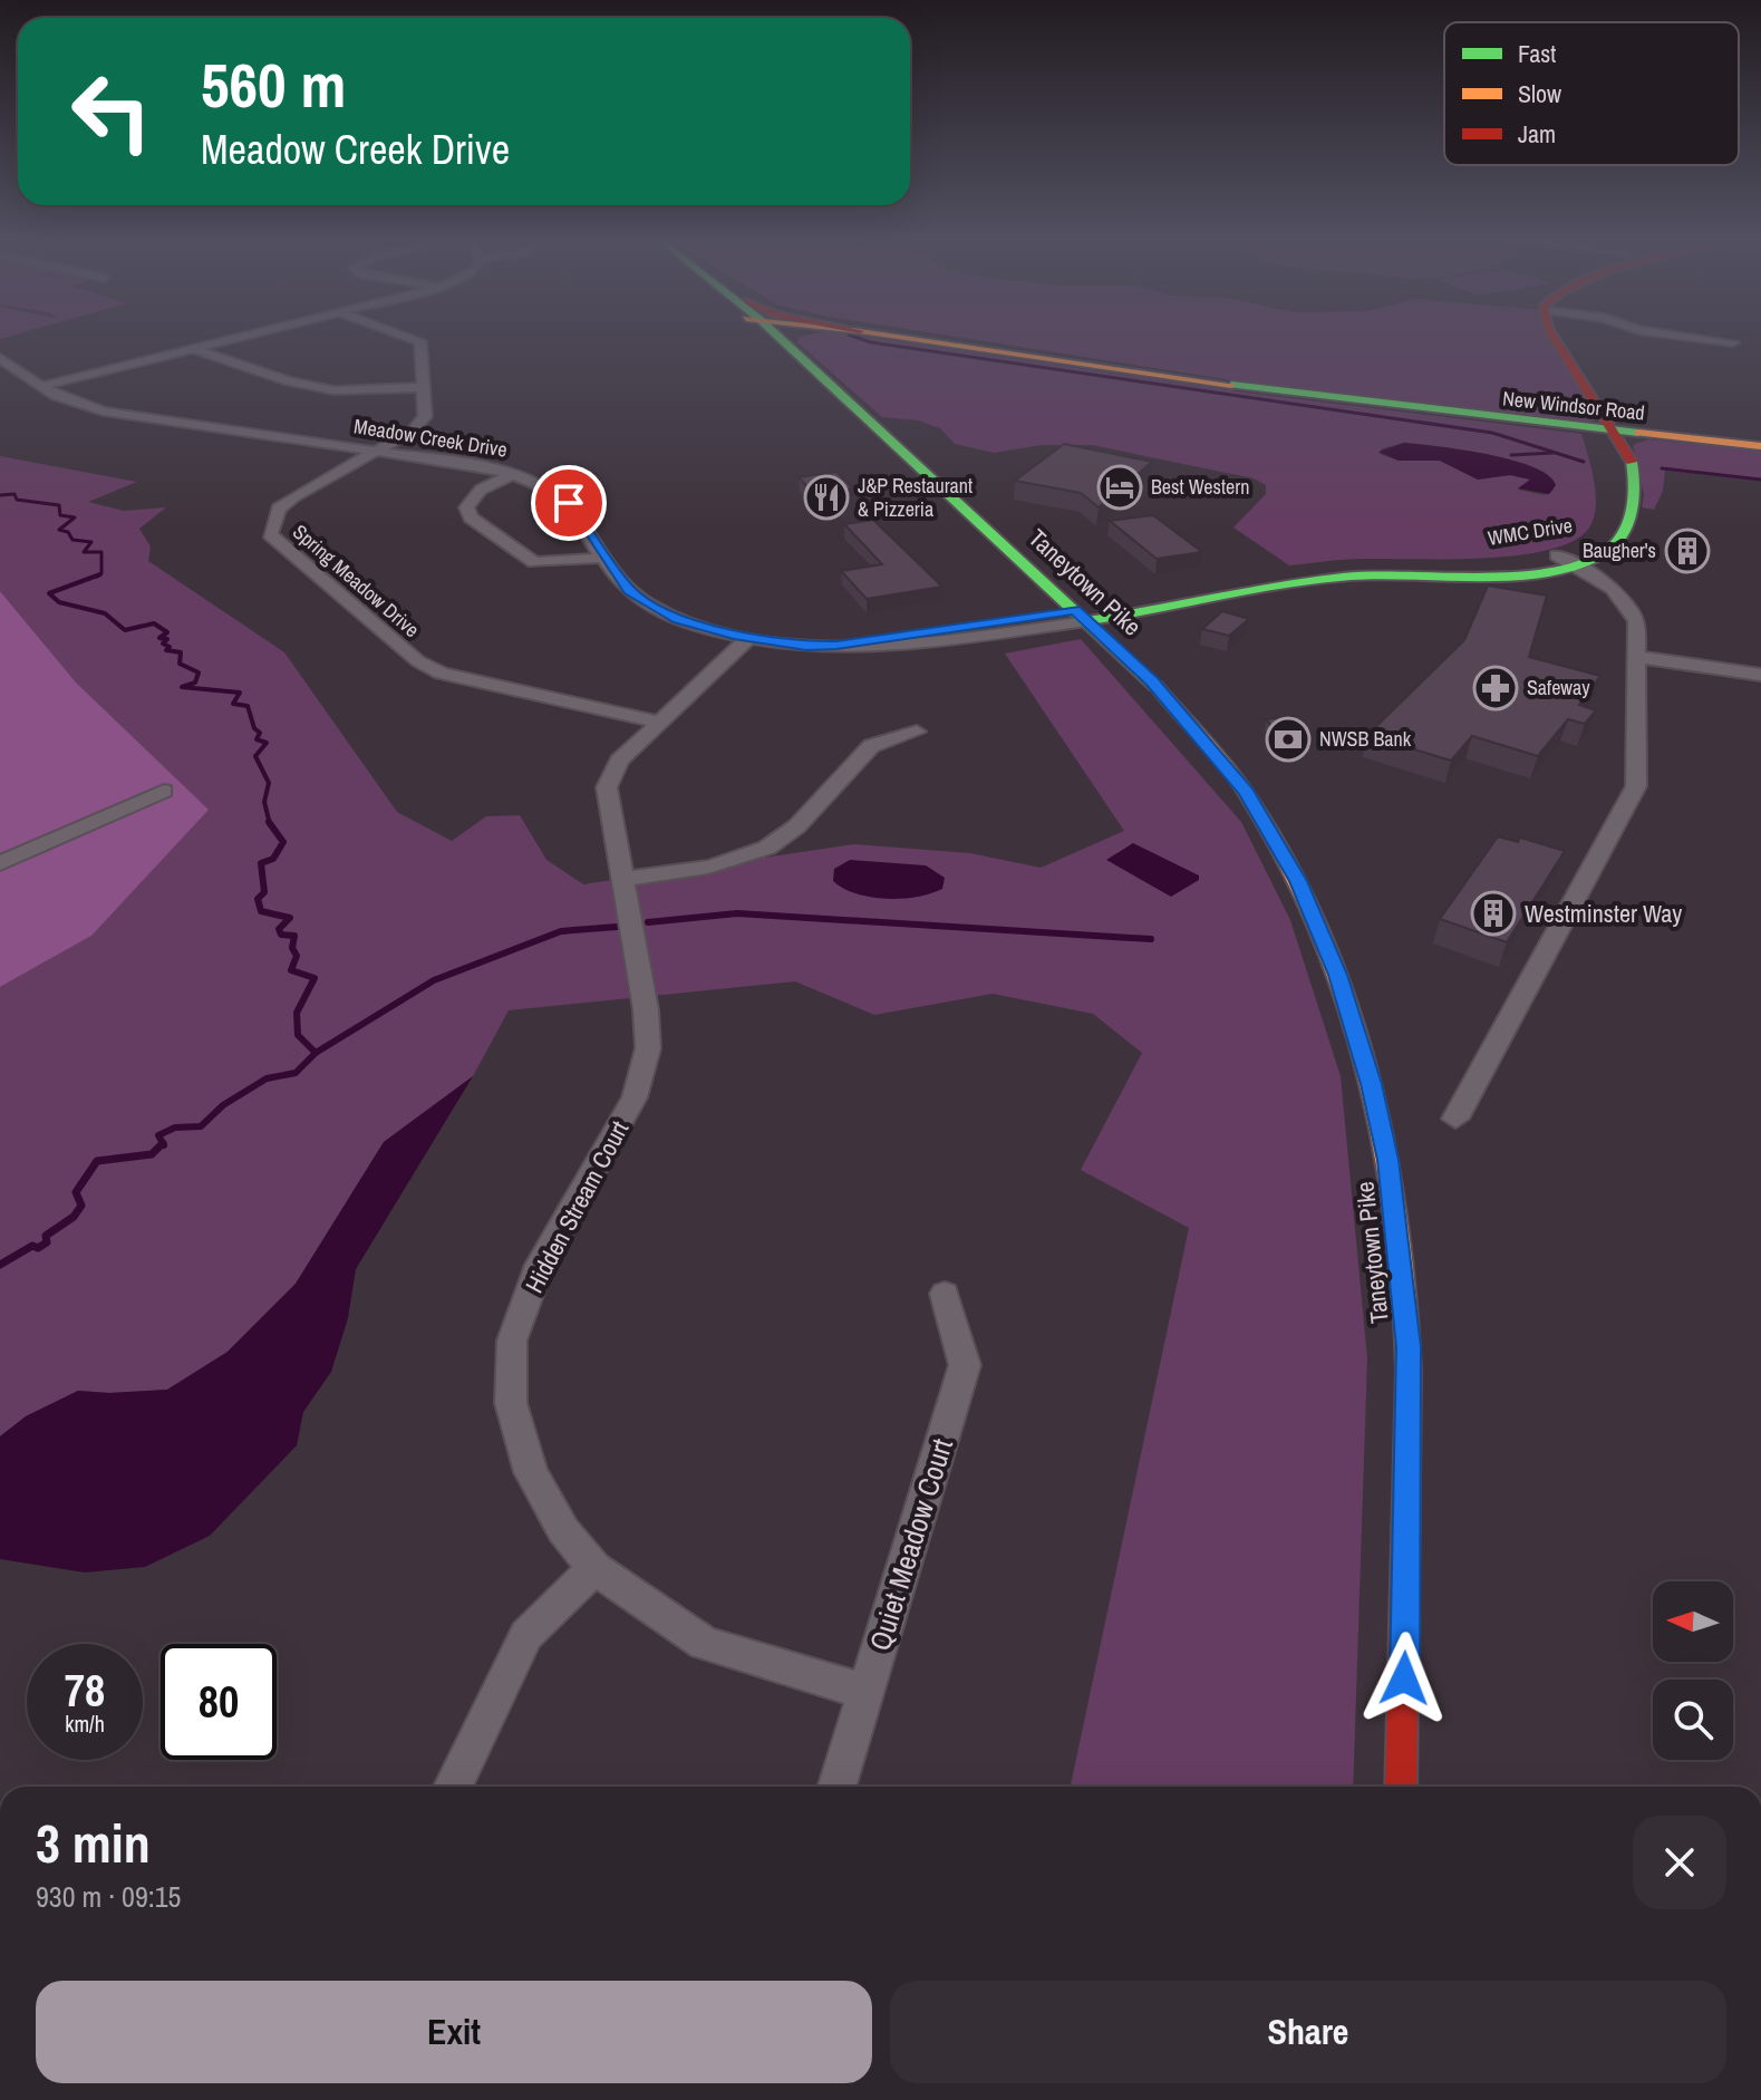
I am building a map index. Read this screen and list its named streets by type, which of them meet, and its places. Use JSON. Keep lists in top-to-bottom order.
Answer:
{
  "streets": {
    "main road": ["New Windsor Road", "WMC Drive", "Taneytown Pike"],
    "street": [
      "Meadow Creek Drive",
      "Spring Meadow Drive",
      "Hidden Stream Court",
      "Quiet Meadow Court"
    ]
  },
  "crossings": [
    ["New Windsor Road", "WMC Drive"],
    ["Meadow Creek Drive", "WMC Drive"],
    ["Meadow Creek Drive", "Spring Meadow Drive"],
    ["Meadow Creek Drive", "Taneytown Pike"],
    ["Meadow Creek Drive", "Hidden Stream Court"],
    ["WMC Drive", "Taneytown Pike"],
    ["Spring Meadow Drive", "Hidden Stream Court"],
    ["Hidden Stream Court", "Quiet Meadow Court"]
  ],
  "places": {
    "hotel": ["Best Western"],
    "restaurant": ["J&P Restaurant & Pizzeria"],
    "building": ["Baugher's", "Westminster Way"],
    "pharmacy": ["Safeway"],
    "bank": ["NWSB Bank"]
  },
  "legend": ["Fast", "Slow", "Jam"],
  "north": "left",
  "page": {
    "turn": ["560 m", "Meadow Creek Drive"],
    "speed": "78 km/h",
    "limit": "80",
    "heading": ["3 min", "930 m · 09:15"],
    "buttons": ["Exit", "Share"]
  }
}
